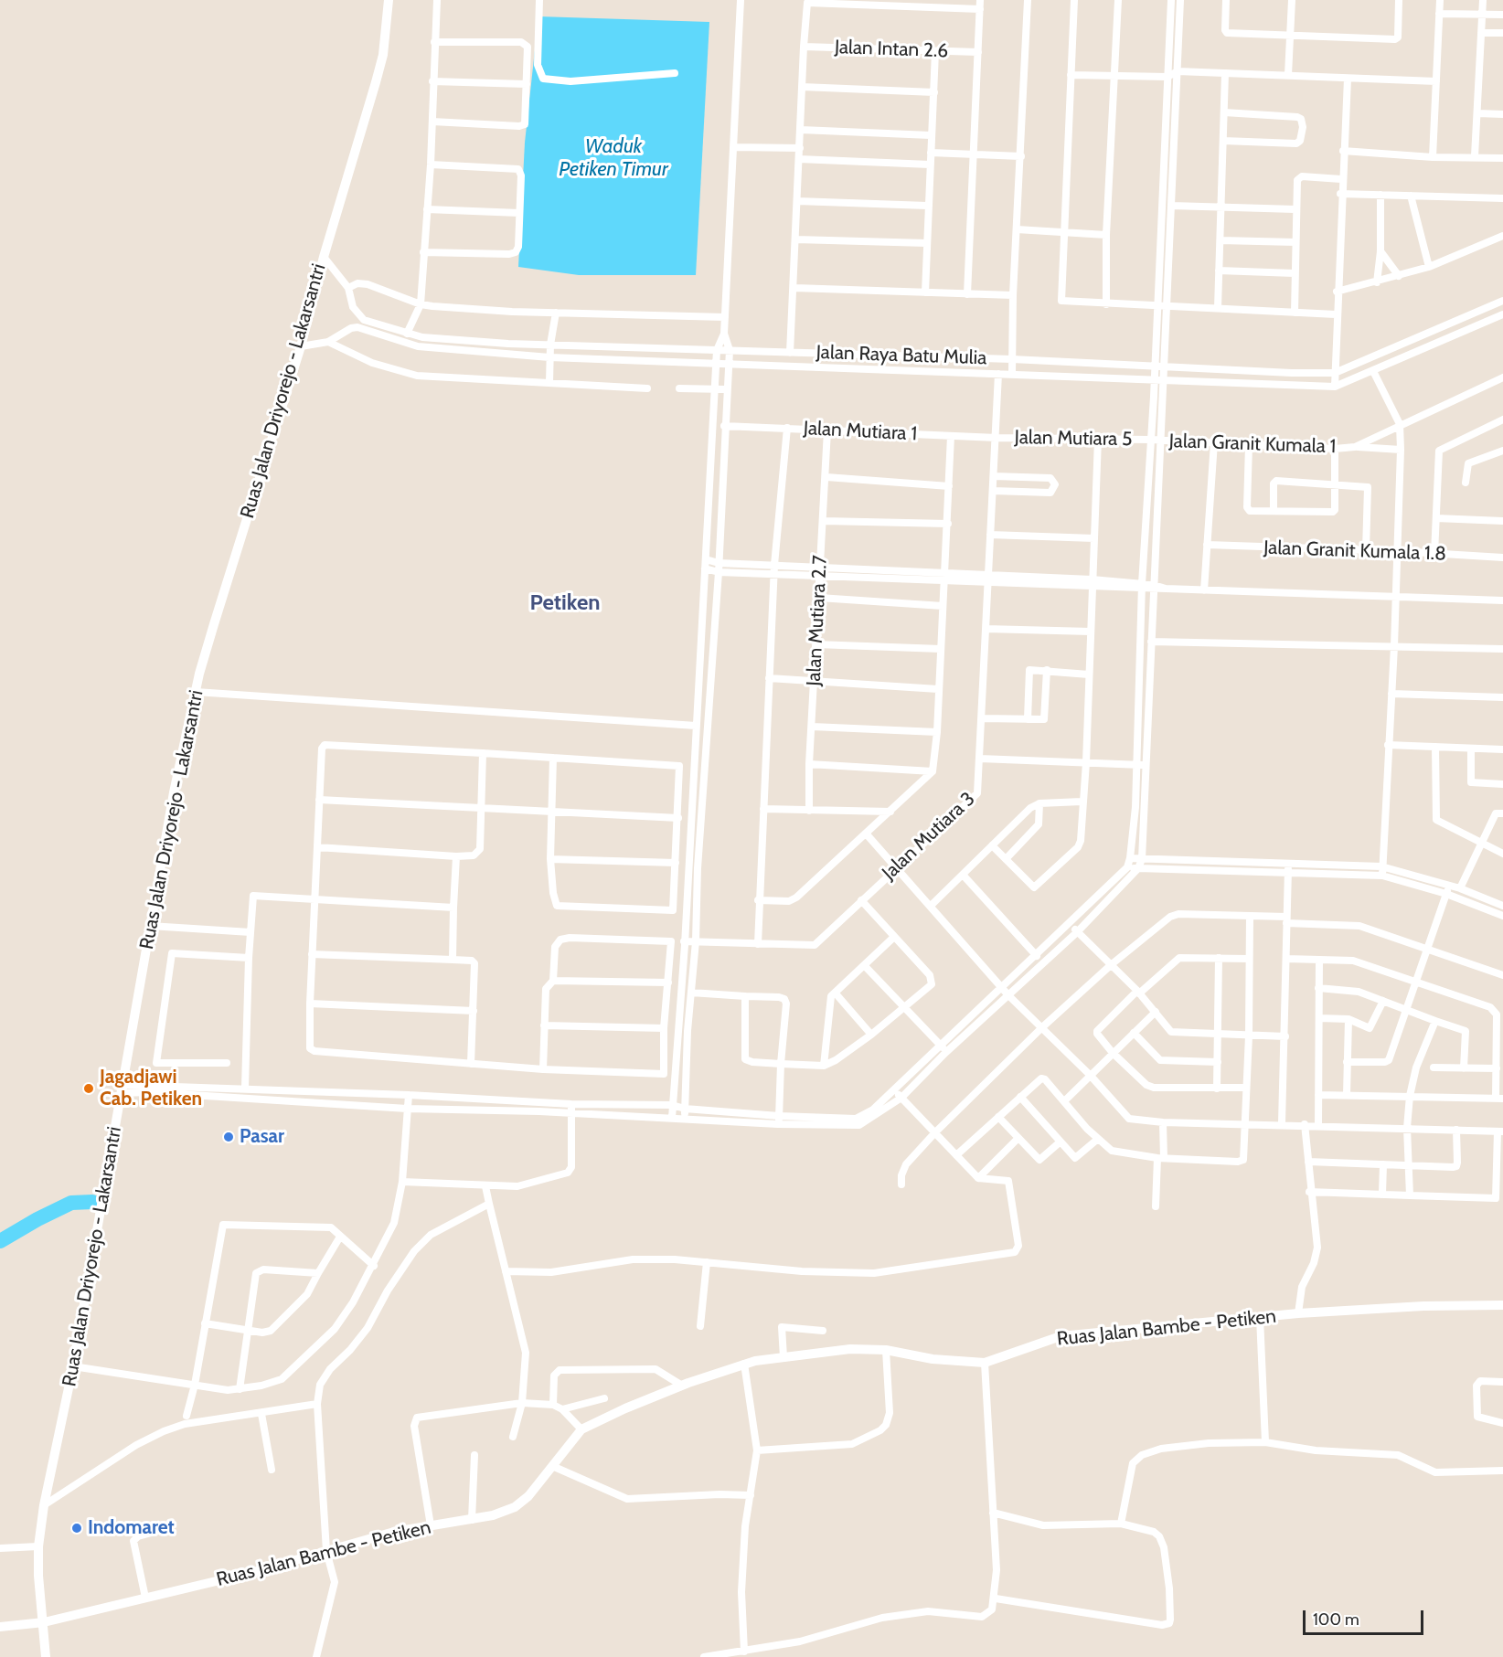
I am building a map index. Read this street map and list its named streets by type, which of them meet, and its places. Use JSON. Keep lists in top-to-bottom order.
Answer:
{
  "streets": {
    "main road": ["Ruas Jalan Driyorejo - Lakarsantri", "Ruas Jalan Bambe - Petiken"],
    "street": [
      "Jalan Intan 2.6",
      "Jalan Raya Batu Mulia",
      "Jalan Mutiara 1",
      "Jalan Mutiara 5",
      "Jalan Granit Kumala 1",
      "Jalan Granit Kumala 1.8",
      "Jalan Mutiara 2.7",
      "Jalan Mutiara 3"
    ]
  },
  "crossings": [
    ["Jalan Raya Batu Mulia", "Ruas Jalan Driyorejo - Lakarsantri"],
    ["Ruas Jalan Driyorejo - Lakarsantri", "Ruas Jalan Bambe - Petiken"],
    ["Jalan Mutiara 1", "Jalan Mutiara 5"],
    ["Jalan Mutiara 1", "Jalan Mutiara 2.7"],
    ["Jalan Mutiara 1", "Jalan Mutiara 3"],
    ["Jalan Mutiara 5", "Jalan Granit Kumala 1"],
    ["Jalan Mutiara 5", "Jalan Mutiara 3"]
  ],
  "districts": ["Petiken"],
  "water": ["Waduk Petiken Timur"],
  "places": ["Jagadjawi Cab. Petiken", "Pasar", "Indomaret"],
  "scale_bar": "100 m"
}
